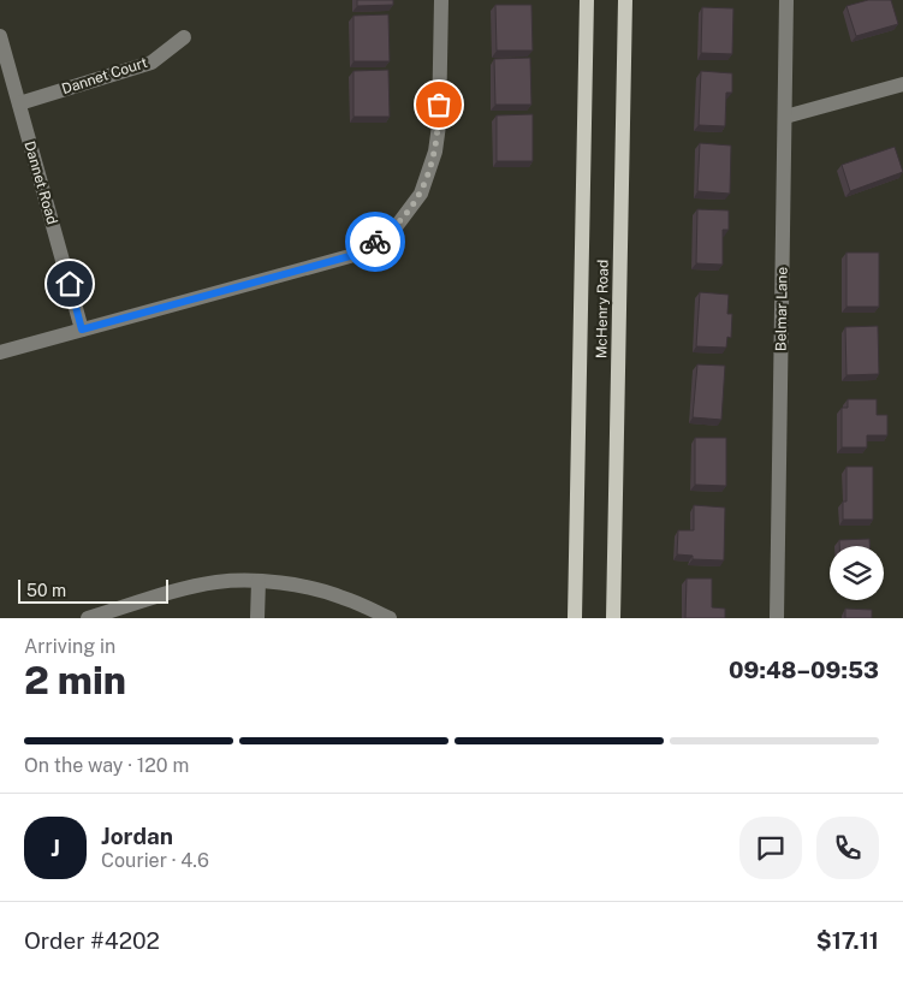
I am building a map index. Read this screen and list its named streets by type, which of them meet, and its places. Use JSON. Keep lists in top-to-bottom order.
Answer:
{
  "streets": {
    "main road": ["McHenry Road"],
    "street": ["Dannet Court", "Dannet Road", "Belmar Lane"]
  },
  "crossings": [
    ["Dannet Court", "Dannet Road"]
  ],
  "scale_bar": "50 m",
  "page": {
    "scale": "50 m",
    "heading": ["2 min", "Arriving in", "09:48–09:53"],
    "panel": [
      "Jordan",
      "Courier · 4.6",
      "Order #4202",
      "$17.11"
    ],
    "bar": "On the way · 120 m",
    "round": "J"
  }
}
